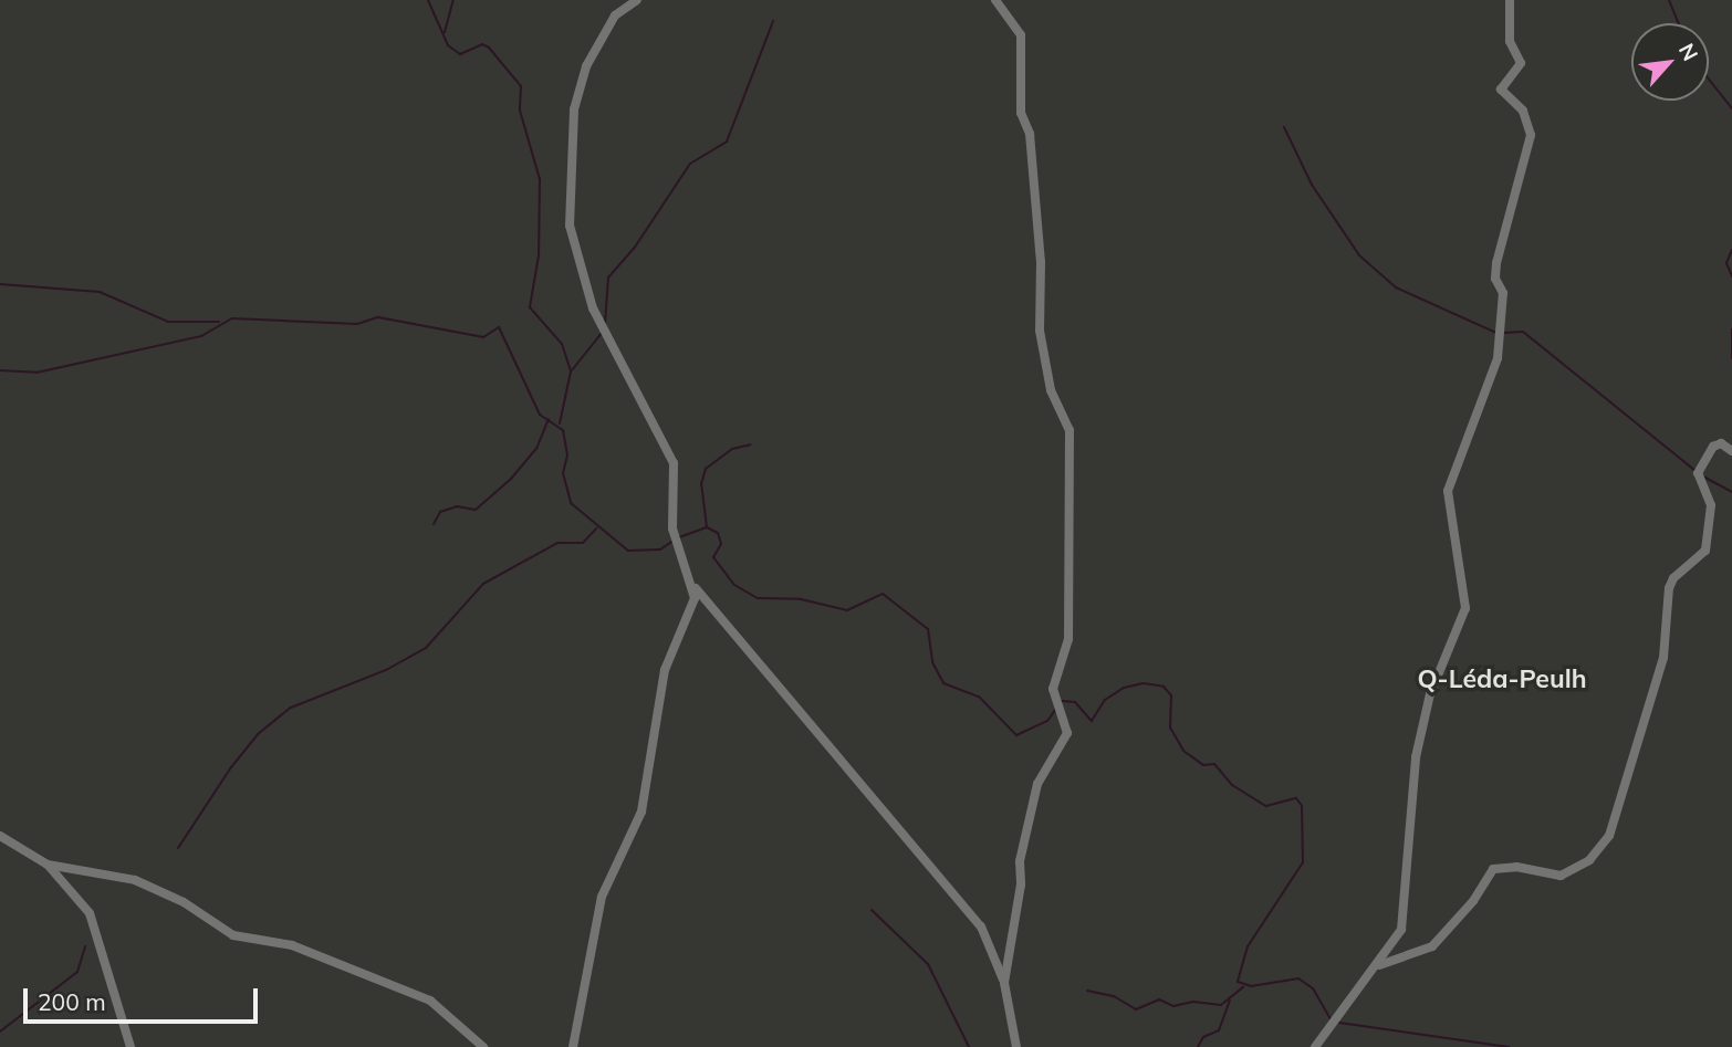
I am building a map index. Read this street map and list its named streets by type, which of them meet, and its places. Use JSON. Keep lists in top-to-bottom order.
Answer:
{
  "districts": ["Q-Léda-Peulh"],
  "scale_bar": "200 m",
  "north": "top right"
}
